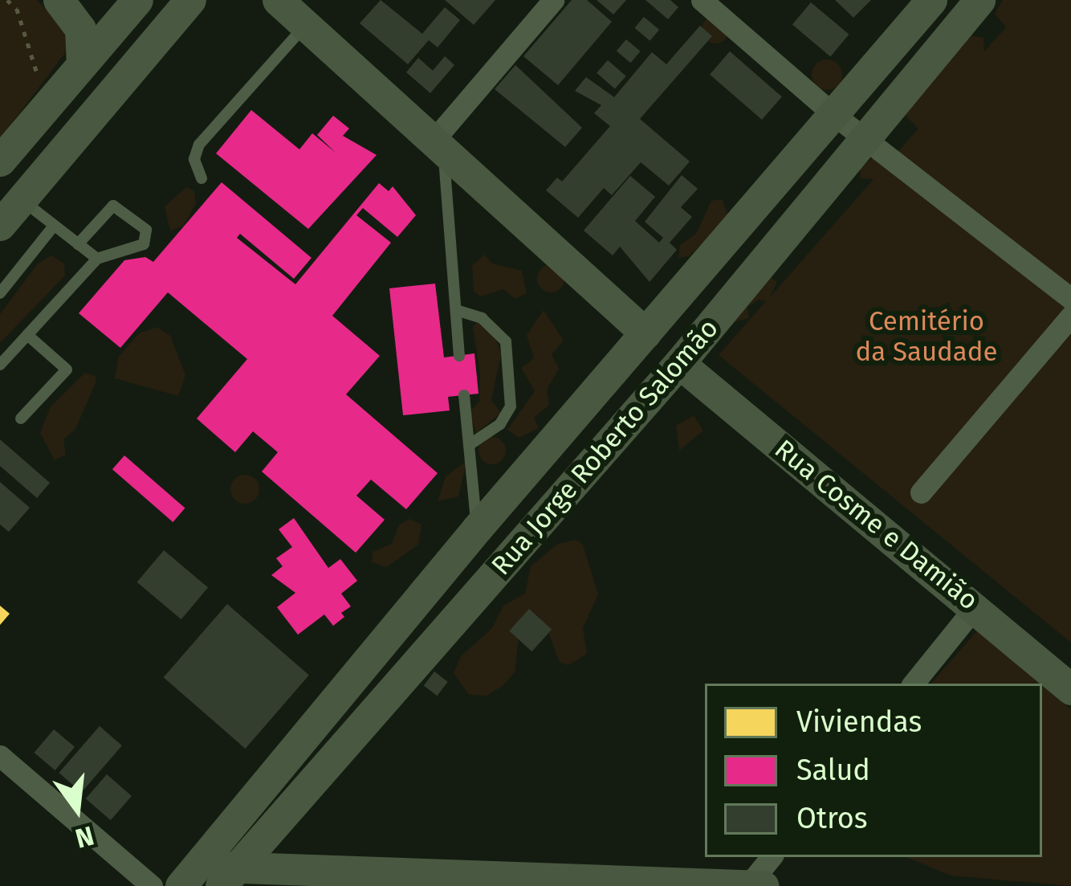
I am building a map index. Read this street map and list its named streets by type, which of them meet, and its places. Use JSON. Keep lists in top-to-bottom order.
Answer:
{
  "streets": {
    "main road": ["Rua Jorge Roberto Salomão", "Rua Cosme e Damião"]
  },
  "crossings": [
    ["Rua Jorge Roberto Salomão", "Rua Cosme e Damião"]
  ],
  "parks": ["Cemitério da Saudade"],
  "legend": ["Viviendas", "Salud", "Otros"],
  "north": "bottom"
}
